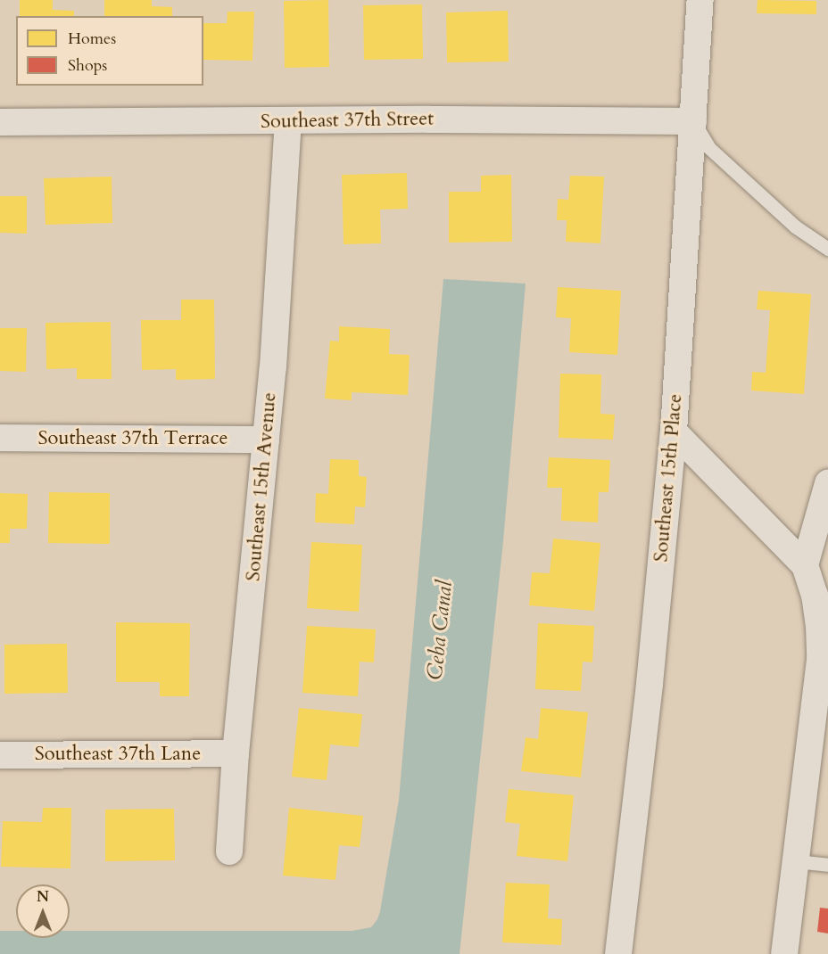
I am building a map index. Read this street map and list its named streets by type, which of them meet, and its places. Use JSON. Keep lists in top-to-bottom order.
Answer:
{
  "streets": {
    "street": [
      "Southeast 37th Street",
      "Southeast 37th Terrace",
      "Southeast 15th Place",
      "Southeast 15th Avenue",
      "Southeast 37th Lane"
    ]
  },
  "crossings": [
    ["Southeast 37th Street", "Southeast 15th Place"],
    ["Southeast 37th Street", "Southeast 15th Avenue"],
    ["Southeast 37th Terrace", "Southeast 15th Avenue"],
    ["Southeast 15th Avenue", "Southeast 37th Lane"]
  ],
  "water": ["Ceba Canal"],
  "legend": ["Homes", "Shops"],
  "north": "top"
}
